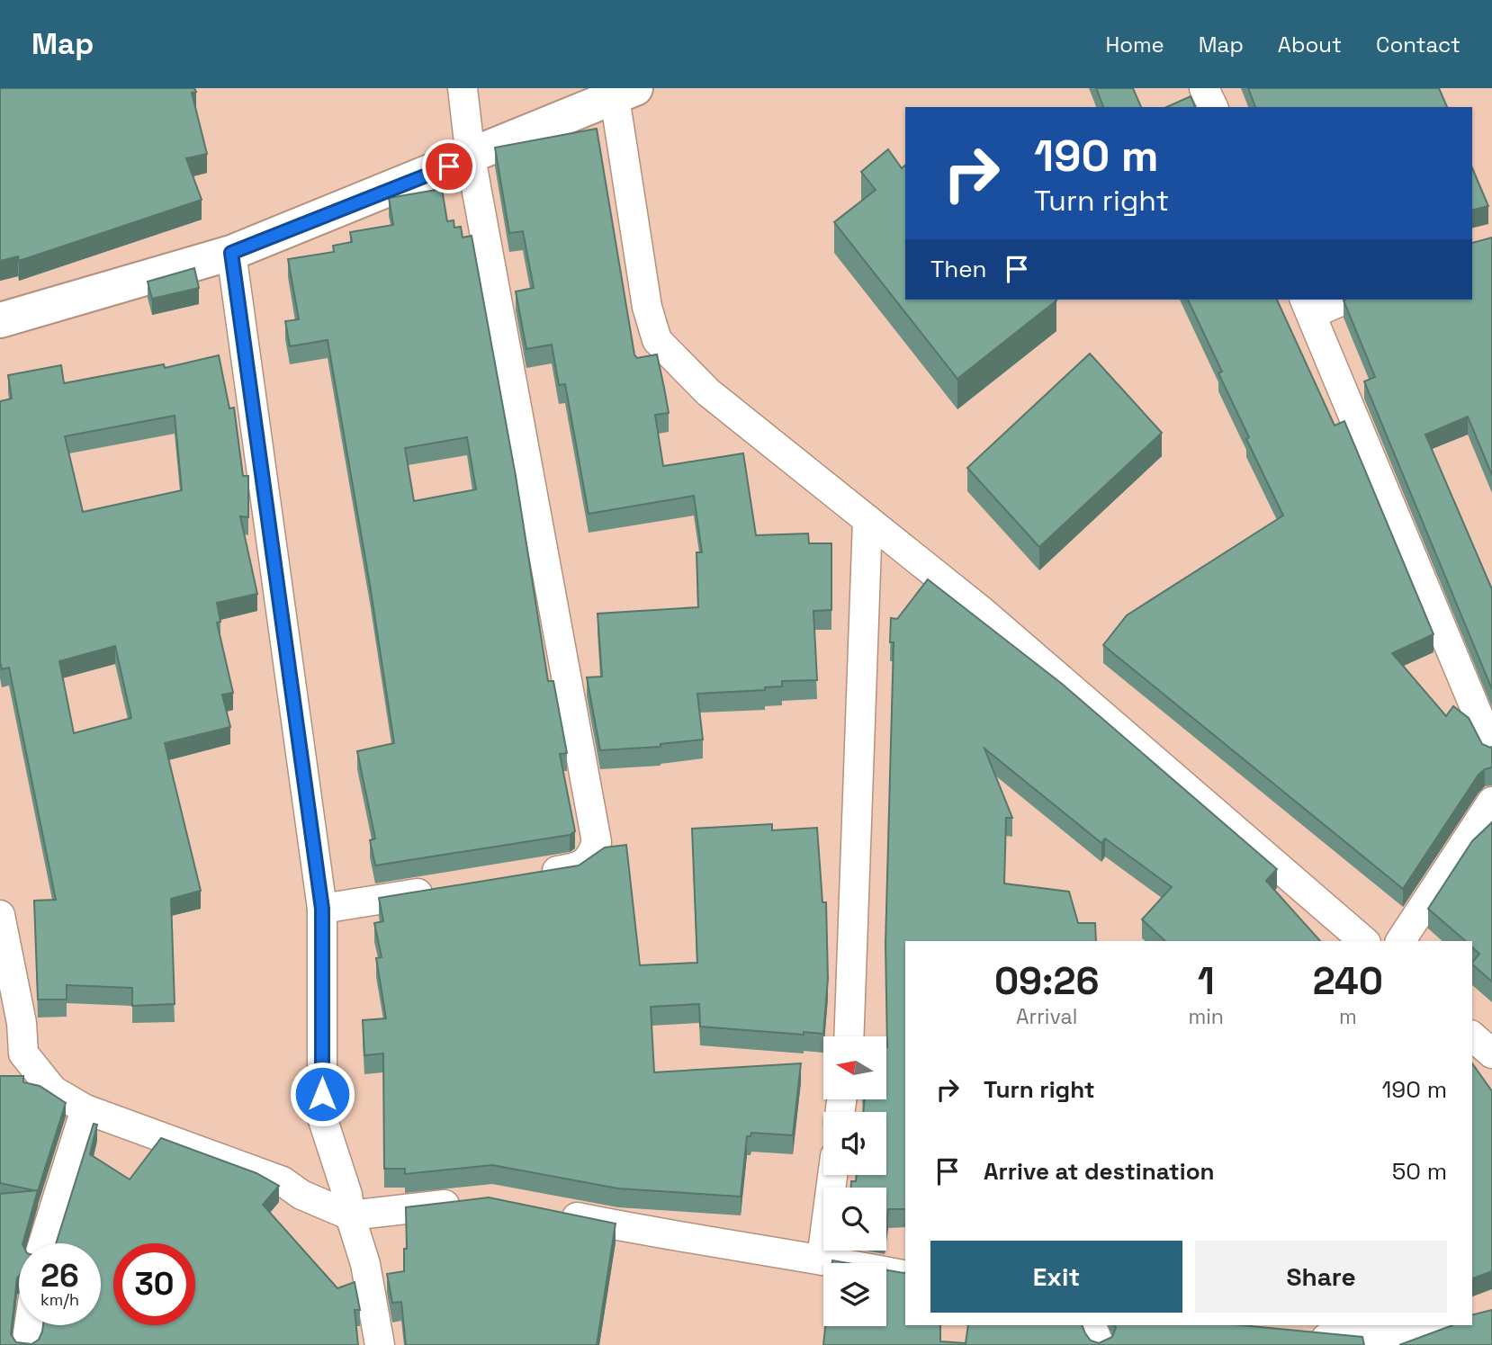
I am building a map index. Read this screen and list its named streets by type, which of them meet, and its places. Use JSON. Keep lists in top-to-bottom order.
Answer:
{
  "north": "left",
  "page": {
    "header": "Map",
    "nav": [
      "Home",
      "Map",
      "About",
      "Contact"
    ],
    "turn": ["190 m", "Turn right"],
    "then": "Then",
    "eta": [
      "09:26",
      "Arrival",
      "1",
      "min",
      "240",
      "m"
    ],
    "list": [
      {
        "name": "Turn right",
        "value": "190 m"
      },
      {
        "name": "Arrive at destination",
        "value": "50 m"
      }
    ],
    "buttons": ["Exit", "Share"],
    "speed": "26 km/h",
    "limit": "30"
  }
}
